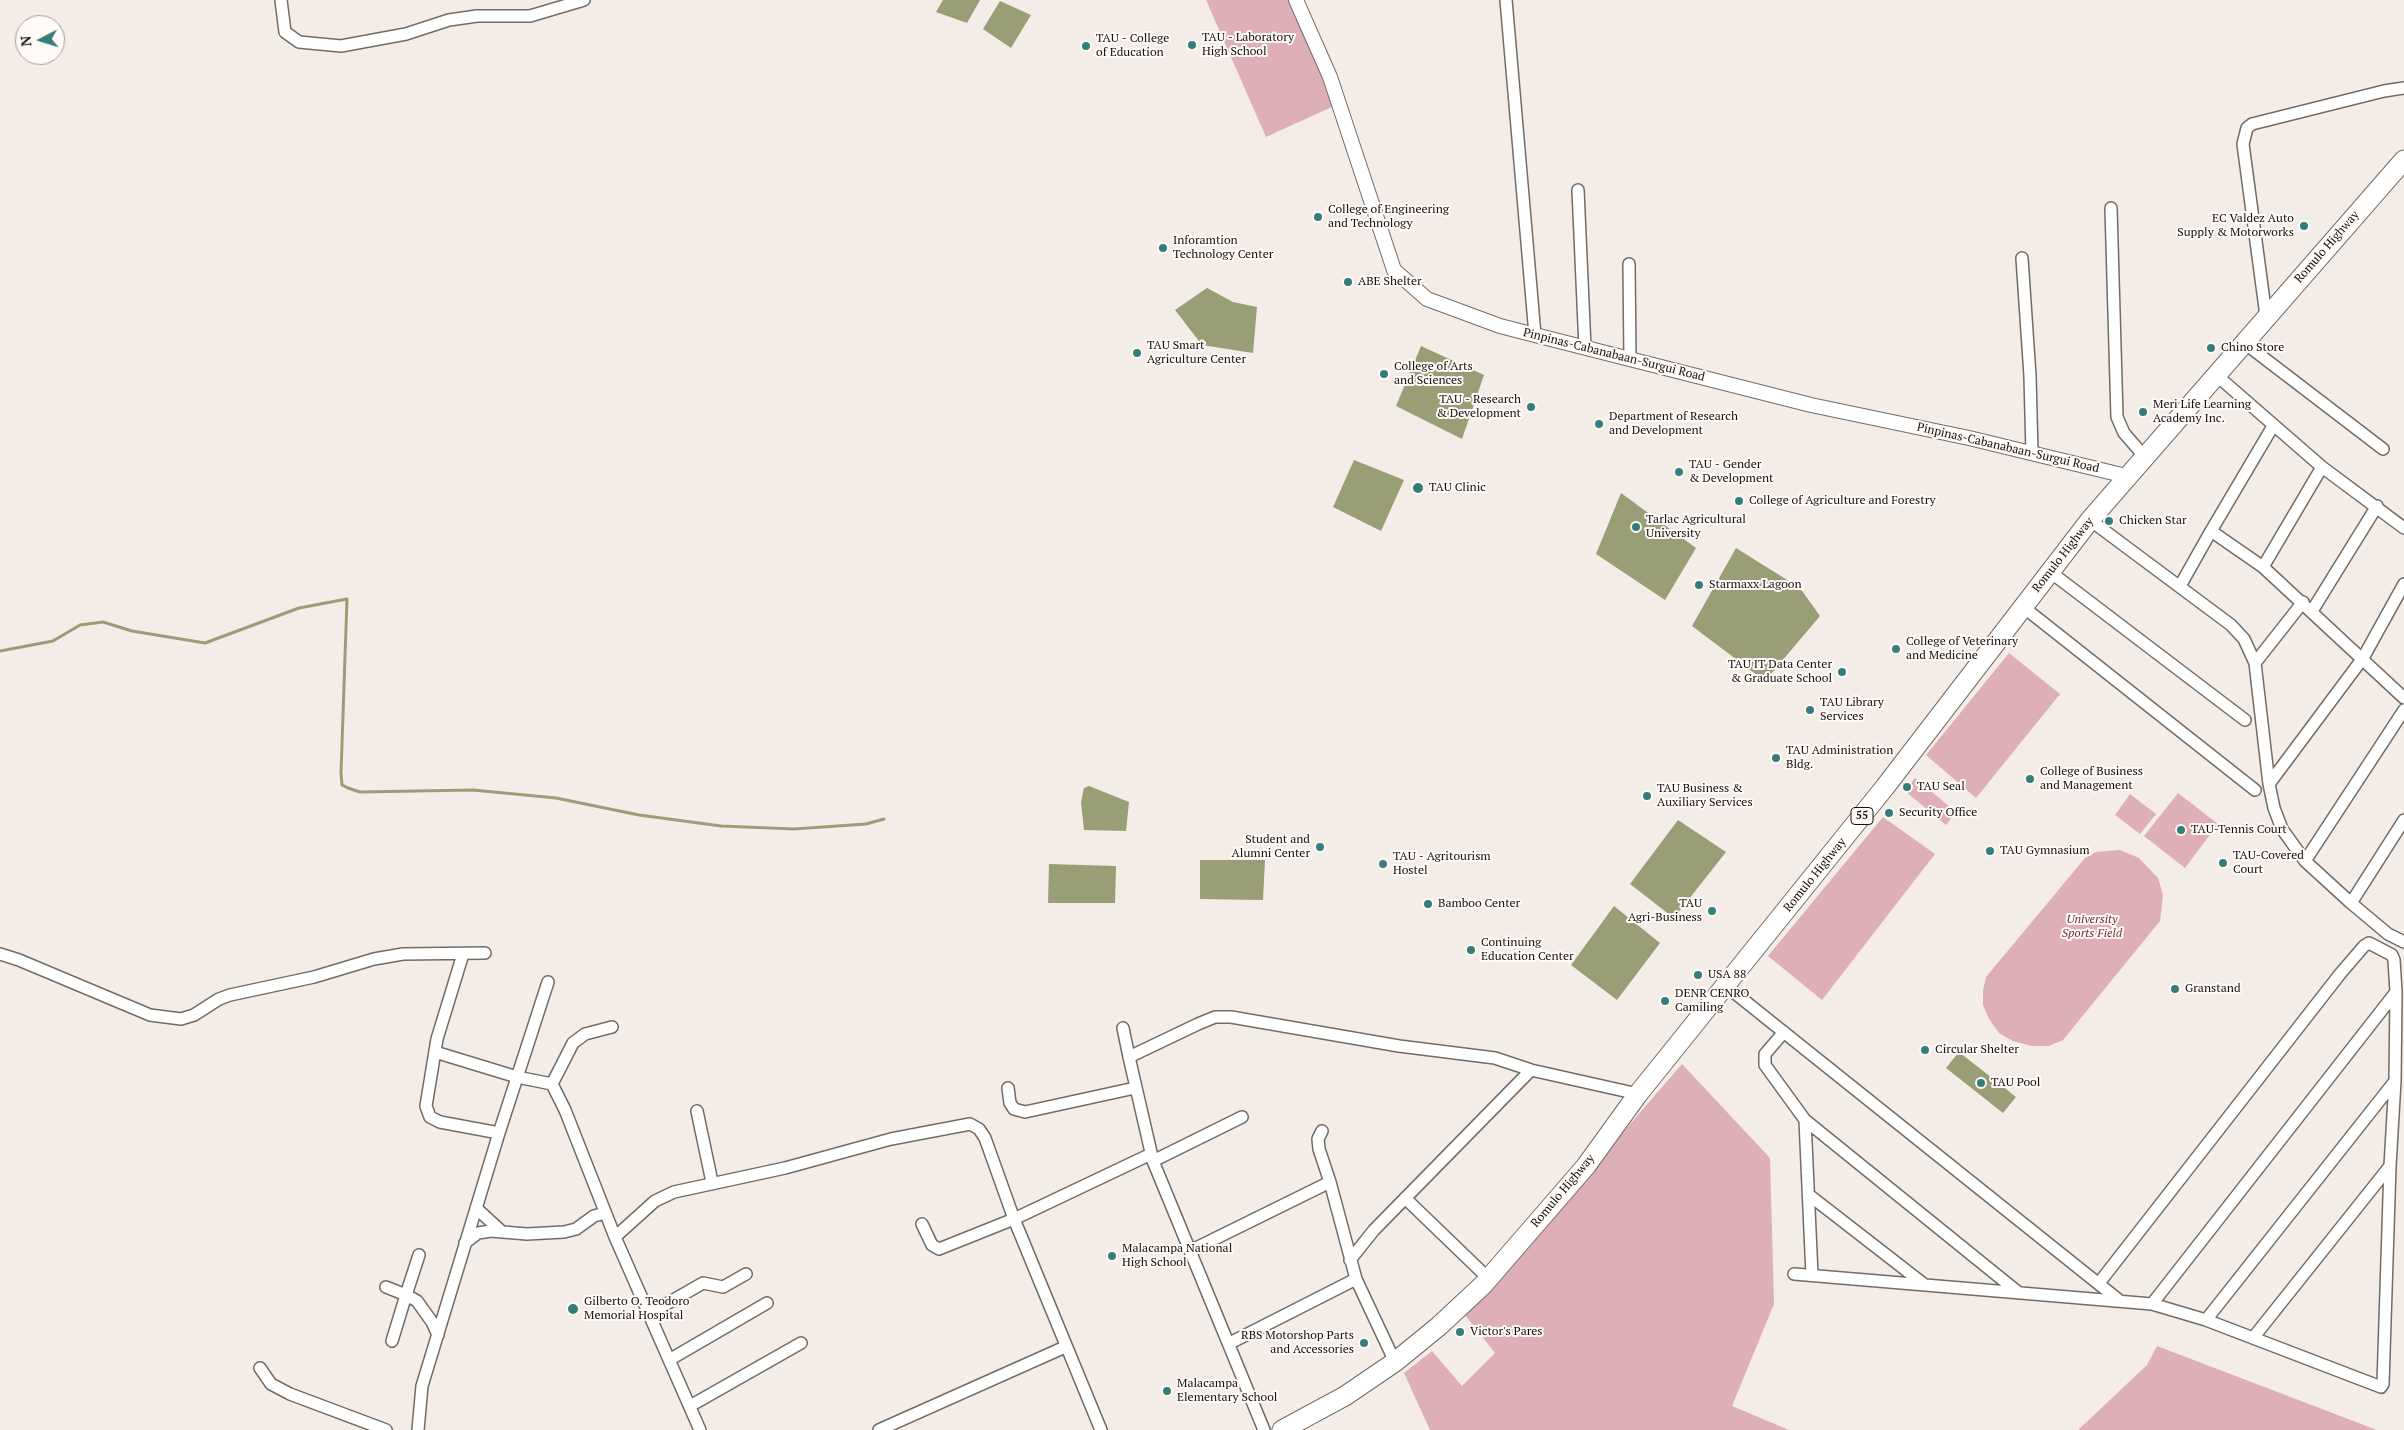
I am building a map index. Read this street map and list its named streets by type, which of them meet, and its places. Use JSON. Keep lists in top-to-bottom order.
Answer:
{
  "streets": {
    "highway": ["Romulo Highway", "55"],
    "street": ["Pinpinas-Cabanabaan-Surgui Road"]
  },
  "crossings": [
    ["Romulo Highway", "Pinpinas-Cabanabaan-Surgui Road"]
  ],
  "parks": ["University Sports Field"],
  "places": [
    "TAU - Laboratory High School",
    "TAU - College of Education",
    "College of Engineering and Technology",
    "EC Valdez Auto Supply & Motorworks",
    "Inforamtion Technology Center",
    "ABE Shelter",
    "Chino Store",
    "TAU Smart Agriculture Center",
    "College of Arts and Sciences",
    "TAU - Research & Development",
    "Meri Life Learning Academy Inc.",
    "Department of Research and Development",
    "TAU - Gender & Development",
    "TAU Clinic",
    "College of Agriculture and Forestry",
    "Chicken Star",
    "Tarlac Agricultural University",
    "Starmaxx Lagoon",
    "College of Veterinary and Medicine",
    "TAU IT Data Center & Graduate School",
    "TAU Library Services",
    "TAU Administration Bldg.",
    "College of Business and Management",
    "TAU Seal",
    "TAU Business & Auxiliary Services",
    "Security Office",
    "TAU-Tennis Court",
    "Student and Alumni Center",
    "TAU Gymnasium",
    "TAU-Covered Court",
    "TAU - Agritourism Hostel",
    "Bamboo Center",
    "TAU Agri-Business",
    "Continuing Education Center",
    "USA 88",
    "Granstand",
    "DENR CENRO Camiling",
    "Circular Shelter",
    "TAU Pool",
    "Malacampa National High School",
    "Gilberto O. Teodoro Memorial Hospital",
    "Victor's Pares",
    "RBS Motorshop Parts and Accessories",
    "Malacampa Elementary School"
  ],
  "north": "left"
}
